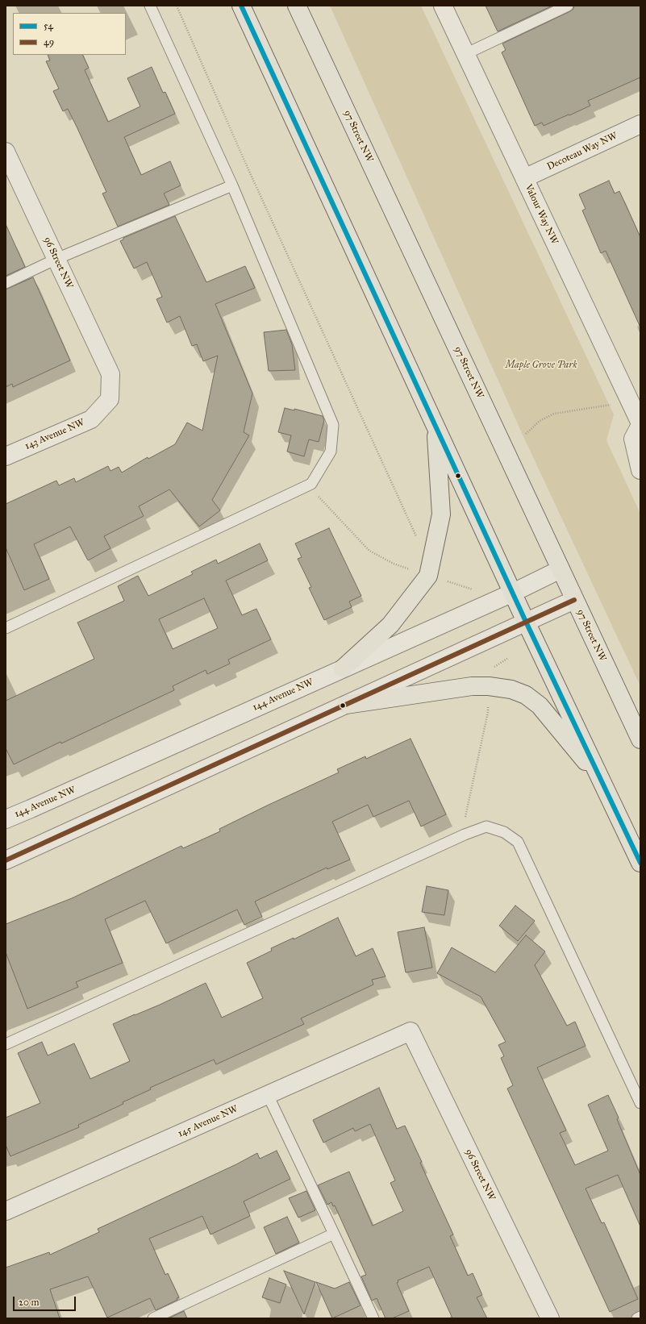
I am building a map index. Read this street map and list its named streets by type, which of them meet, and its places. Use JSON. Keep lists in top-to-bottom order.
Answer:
{
  "streets": {
    "main road": ["97 Street NW"],
    "street": [
      "Decoteau Way NW",
      "Valour Way NW",
      "96 Street NW",
      "143 Avenue NW",
      "144 Avenue NW",
      "145 Avenue NW"
    ]
  },
  "crossings": [
    ["97 Street NW", "144 Avenue NW"],
    ["Decoteau Way NW", "Valour Way NW"],
    ["96 Street NW", "143 Avenue NW"],
    ["96 Street NW", "145 Avenue NW"]
  ],
  "parks": ["Maple Grove Park"],
  "lines": ["transit line 54", "transit line 49"],
  "legend": ["54", "49"],
  "scale_bar": "20 m"
}
